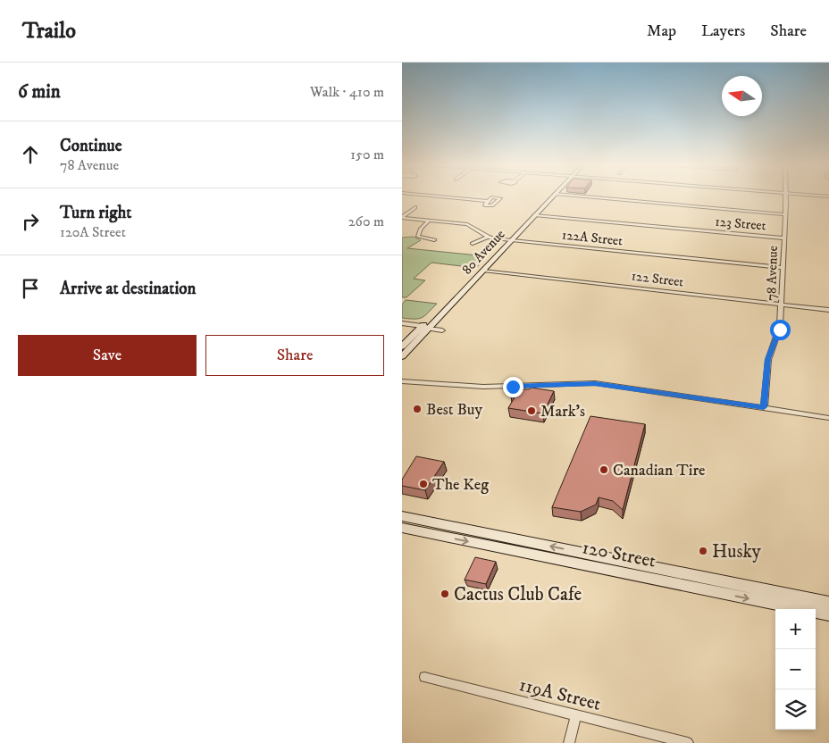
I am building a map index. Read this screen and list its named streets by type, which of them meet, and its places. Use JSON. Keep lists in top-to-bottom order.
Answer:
{
  "streets": {
    "main road": ["80 Avenue", "120 Street"],
    "street": [
      "123 Street",
      "122A Street",
      "78 Avenue",
      "122 Street",
      "119A Street"
    ]
  },
  "crossings": [
    ["123 Street", "80 Avenue"],
    ["123 Street", "78 Avenue"],
    ["122A Street", "80 Avenue"],
    ["122A Street", "78 Avenue"],
    ["80 Avenue", "122 Street"],
    ["78 Avenue", "122 Street"]
  ],
  "places": [
    "Best Buy",
    "Mark's",
    "Canadian Tire",
    "The Keg",
    "Husky",
    "Cactus Club Cafe"
  ],
  "north": "left",
  "page": {
    "header": "Trailo",
    "nav": ["Map", "Layers", "Share"],
    "heading": ["6 min", "Walk · 410 m"],
    "list": [
      ["Continue", "78 Avenue", "150 m"],
      ["Turn right", "120A Street", "260 m"],
      "Arrive at destination"
    ],
    "buttons": ["Save", "Share"],
    "map_buttons": ["+", "−"]
  }
}
